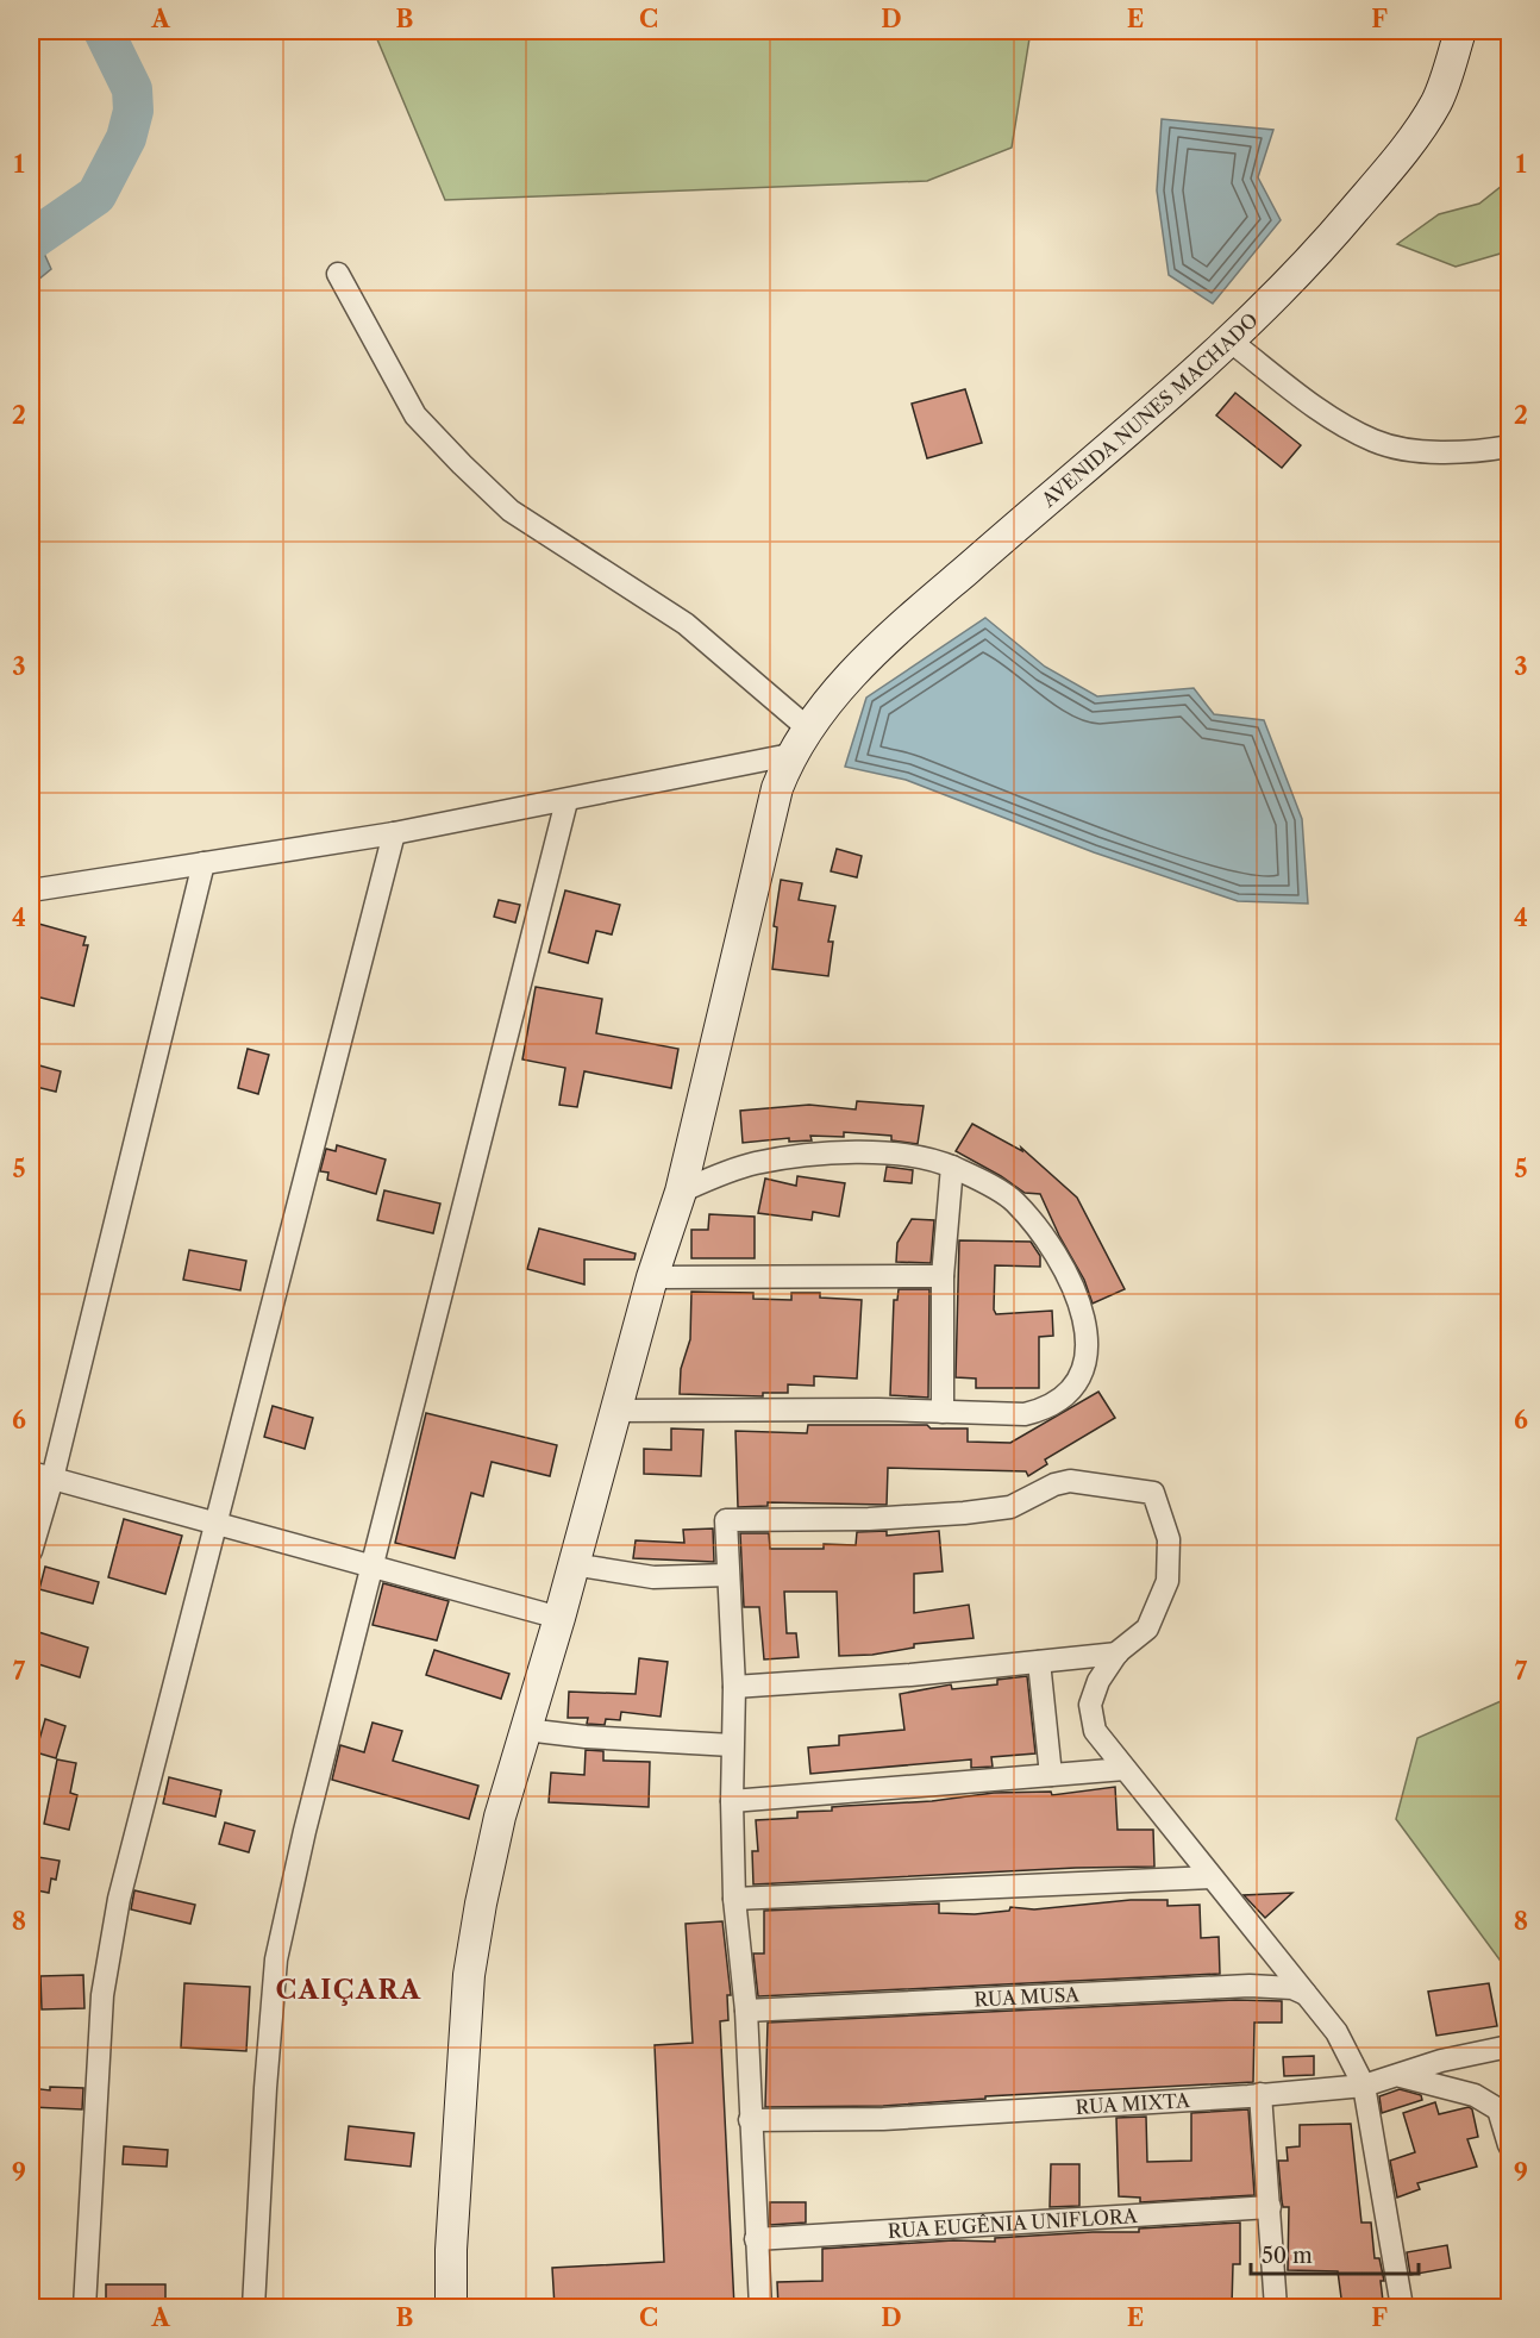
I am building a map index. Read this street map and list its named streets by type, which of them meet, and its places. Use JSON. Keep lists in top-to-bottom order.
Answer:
{
  "streets": {
    "main road": ["AVENIDA NUNES MACHADO"],
    "street": ["RUA MUSA", "RUA MIXTA", "RUA EUGÊNIA UNIFLORA"]
  },
  "districts": ["CAIÇARA"],
  "scale_bar": "50 m",
  "grid": {
    "columns": [
      "A",
      "B",
      "C",
      "D",
      "E",
      "F"
    ],
    "rows": [
      "1",
      "2",
      "3",
      "4",
      "5",
      "6",
      "7",
      "8",
      "9"
    ]
  }
}
